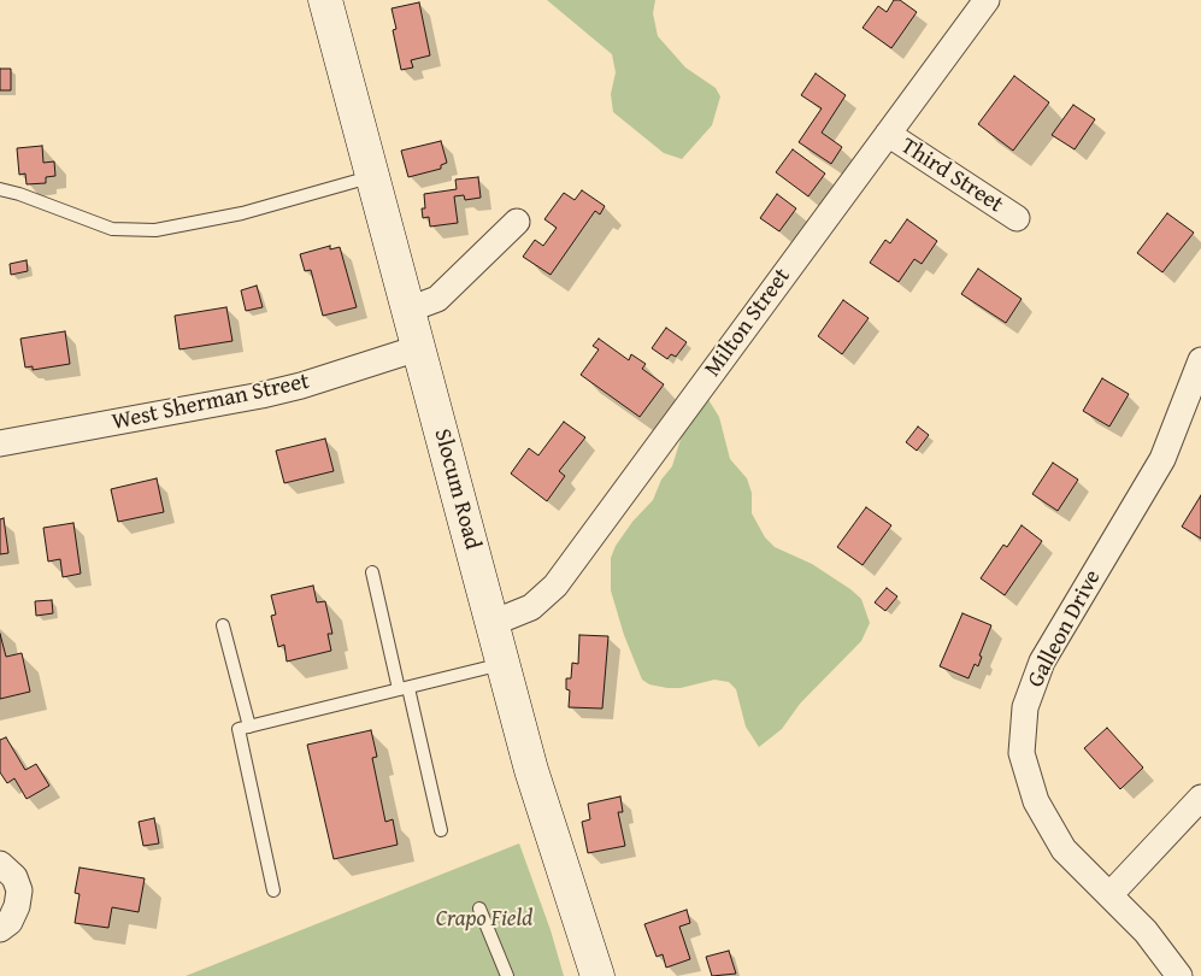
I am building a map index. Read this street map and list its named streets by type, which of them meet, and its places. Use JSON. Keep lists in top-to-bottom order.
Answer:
{
  "streets": {
    "main road": ["Slocum Road"],
    "street": [
      "Third Street",
      "Milton Street",
      "West Sherman Street",
      "Galleon Drive"
    ]
  },
  "crossings": [
    ["Third Street", "Milton Street"],
    ["Milton Street", "Slocum Road"],
    ["West Sherman Street", "Slocum Road"]
  ],
  "parks": ["Crapo Field"]
}
